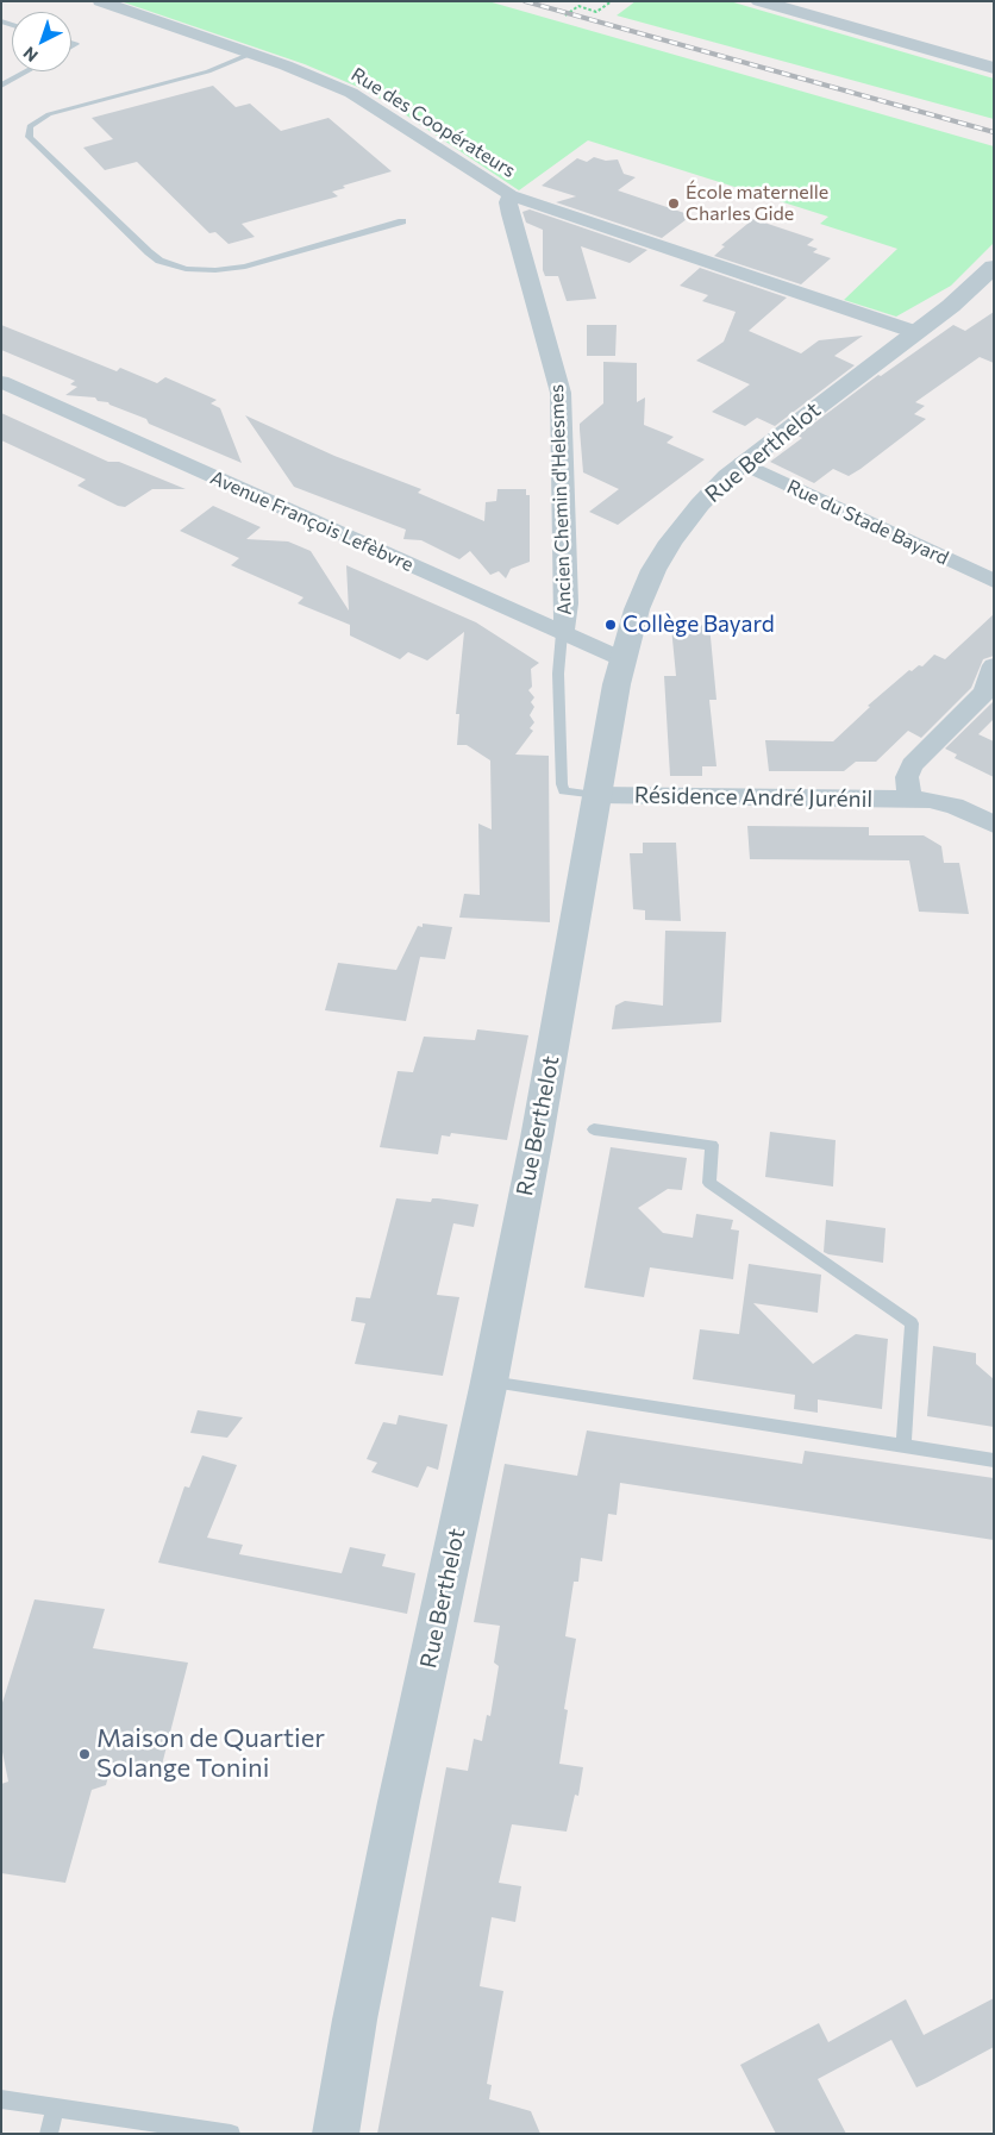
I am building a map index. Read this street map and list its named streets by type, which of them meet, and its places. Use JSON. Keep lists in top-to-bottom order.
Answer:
{
  "streets": {
    "street": [
      "Rue des Coopérateurs",
      "Rue Berthelot",
      "Ancien Chemin d'Helesmes",
      "Avenue François Lefèbvre",
      "Rue du Stade Bayard",
      "Résidence André Jurénil"
    ]
  },
  "crossings": [
    ["Rue des Coopérateurs", "Rue Berthelot"],
    ["Rue des Coopérateurs", "Ancien Chemin d'Helesmes"],
    ["Rue Berthelot", "Avenue François Lefèbvre"],
    ["Rue Berthelot", "Rue du Stade Bayard"],
    ["Rue Berthelot", "Résidence André Jurénil"],
    ["Ancien Chemin d'Helesmes", "Avenue François Lefèbvre"]
  ],
  "places": ["École maternelle Charles Gide", "Collège Bayard", "Maison de Quartier Solange Tonini"],
  "north": "bottom left"
}
